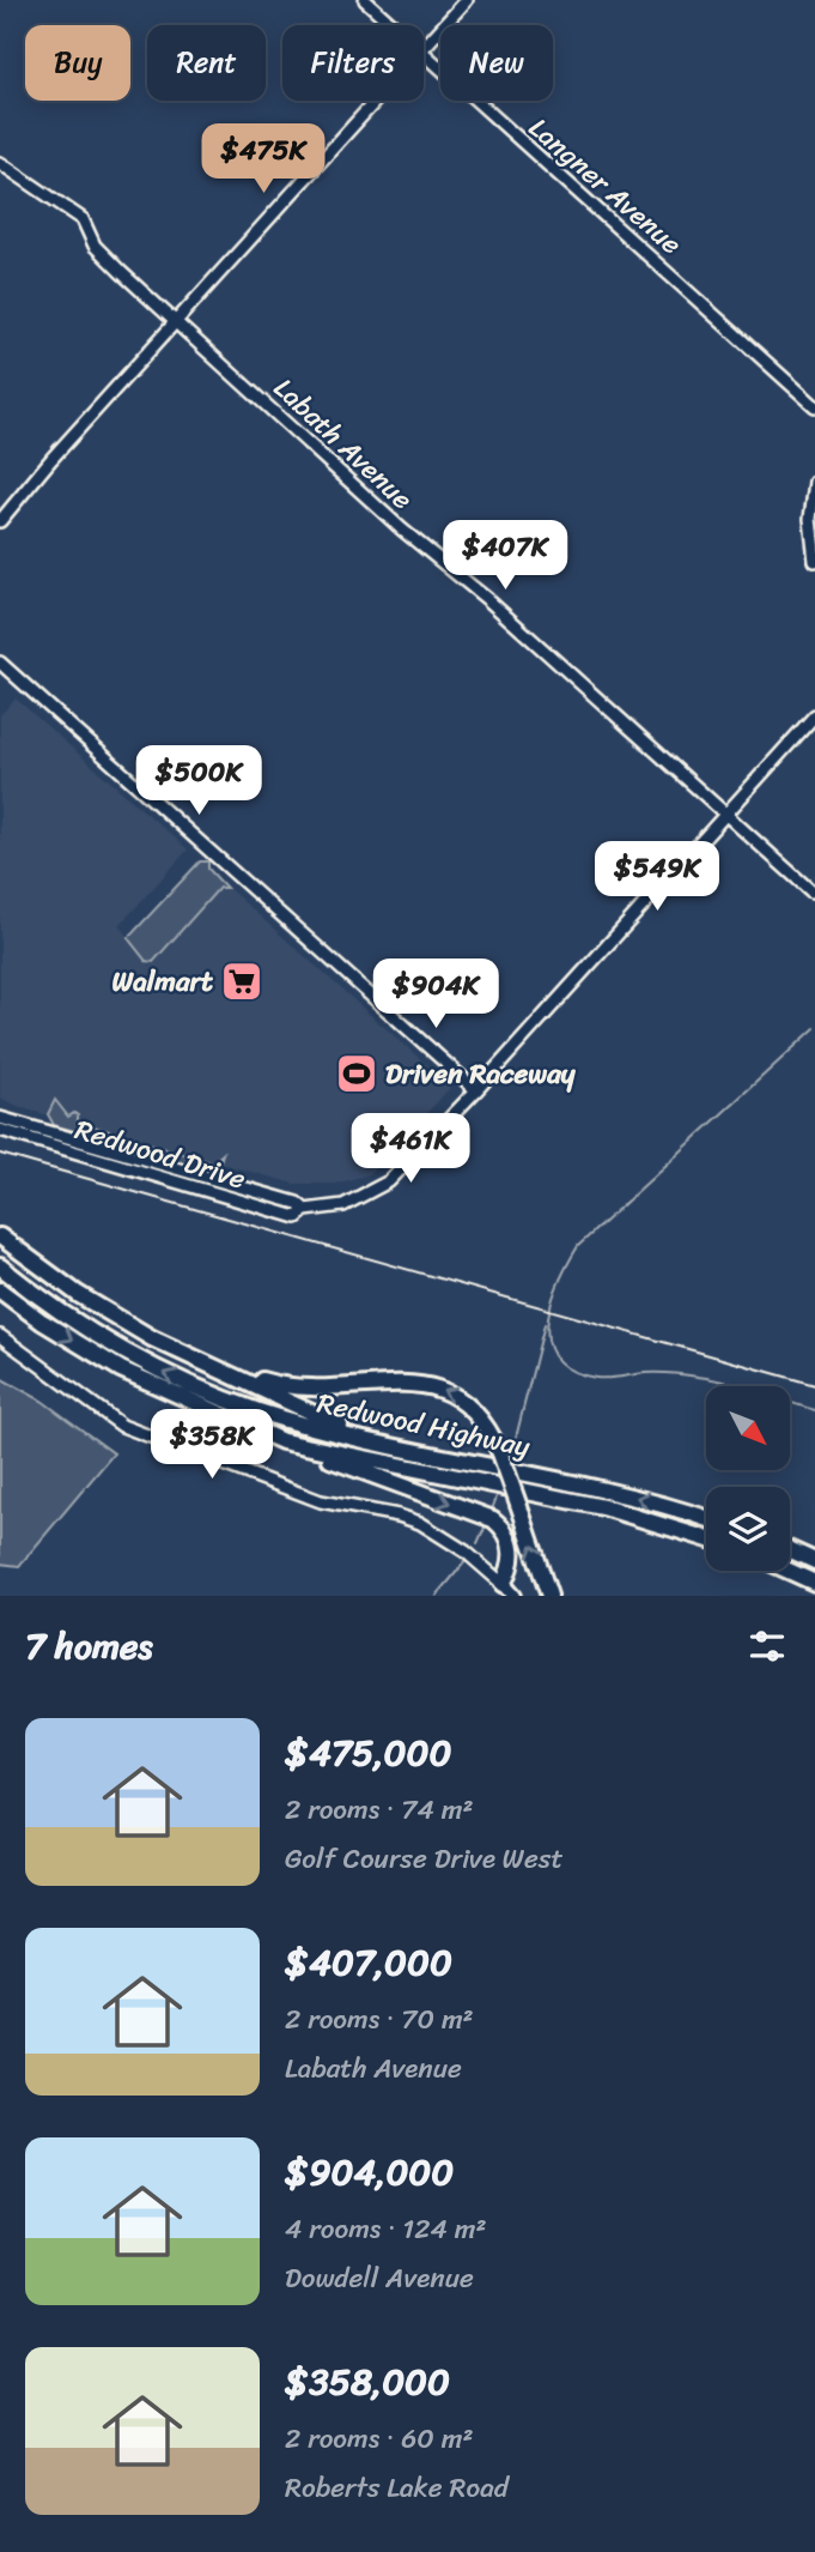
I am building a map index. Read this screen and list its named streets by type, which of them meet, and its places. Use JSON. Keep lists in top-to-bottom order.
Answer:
{
  "streets": {
    "highway": ["Redwood Highway"],
    "street": ["Langner Avenue", "Labath Avenue", "Redwood Drive"]
  },
  "crossings": [
    ["Labath Avenue", "Redwood Drive"]
  ],
  "places": {
    "supermarket": ["Walmart"],
    "sports": ["Driven Raceway"]
  },
  "north": "bottom right",
  "page": {
    "chip": [
      "Buy",
      "Rent",
      "Filters",
      "New"
    ],
    "price": [
      "$475K",
      "$407K",
      "$500K",
      "$549K",
      "$904K",
      "$461K",
      "$358K"
    ],
    "heading": "7 homes",
    "list": [
      {
        "name": "$475,000",
        "note": "2 rooms · 74 m² · Golf Course Drive West"
      },
      {
        "name": "$407,000",
        "note": "2 rooms · 70 m² · Labath Avenue"
      },
      {
        "name": "$904,000",
        "note": "4 rooms · 124 m² · Dowdell Avenue"
      },
      {
        "name": "$358,000",
        "note": "2 rooms · 60 m² · Roberts Lake Road"
      }
    ]
  }
}
